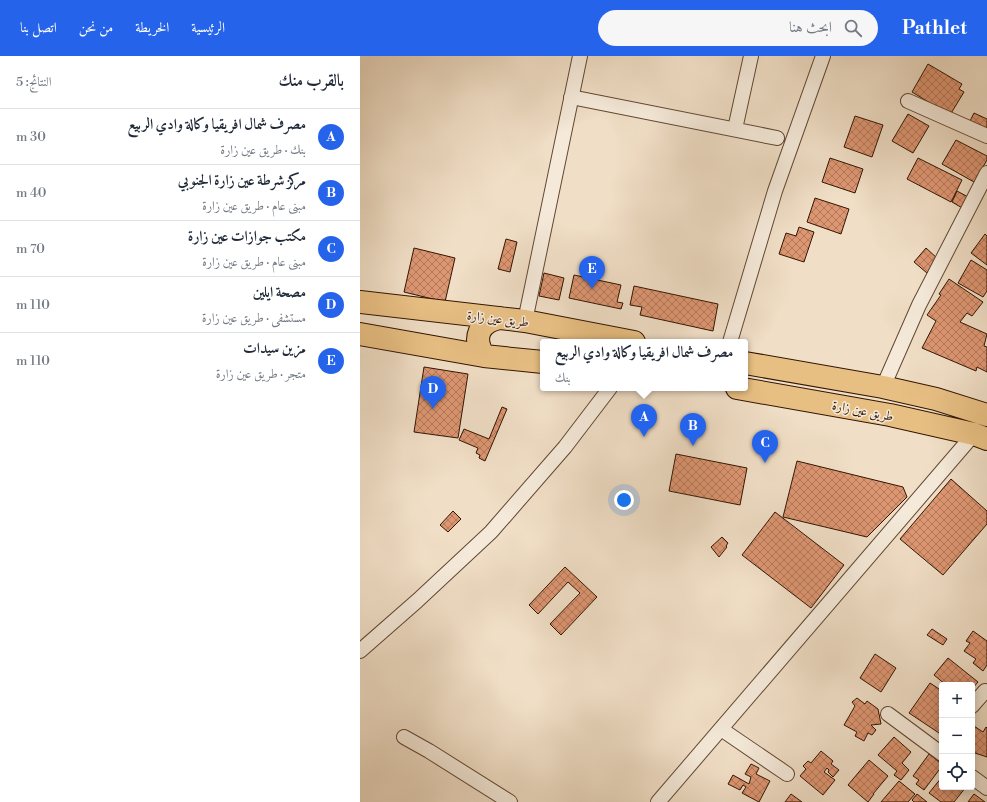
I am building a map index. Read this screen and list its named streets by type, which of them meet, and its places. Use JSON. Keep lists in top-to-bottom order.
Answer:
{
  "streets": {
    "main road": ["طريق عين زارة"]
  },
  "page": {
    "header": "Pathlet",
    "search": "ابحث هنا",
    "nav": [
      "الرئيسية",
      "الخريطة",
      "من نحن",
      "اتصل بنا"
    ],
    "heading": ["بالقرب منك", "النتائج: 5"],
    "list": [
      {
        "mark": "A",
        "name": "مصرف شمال افريقيا وكالة وادي الربيع",
        "note": "بنك · طريق عين زارة",
        "value": "30 m"
      },
      {
        "mark": "B",
        "name": "مركز شرطة عين زارة الجنوبي",
        "note": "مبنى عام · طريق عين زارة",
        "value": "40 m"
      },
      {
        "mark": "C",
        "name": "مكتب جوازات عين زارة",
        "note": "مبنى عام · طريق عين زارة",
        "value": "70 m"
      },
      {
        "mark": "D",
        "name": "مصحة ايلين",
        "note": "مستشفى · طريق عين زارة",
        "value": "110 m"
      },
      {
        "mark": "E",
        "name": "مزين سيدات",
        "note": "متجر · طريق عين زارة",
        "value": "110 m"
      }
    ],
    "pins": [
      "E",
      "D",
      "A",
      "B",
      "C"
    ],
    "popup": ["مصرف شمال افريقيا وكالة وادي الربيع", "بنك"],
    "map_buttons": ["+", "−"]
  }
}
